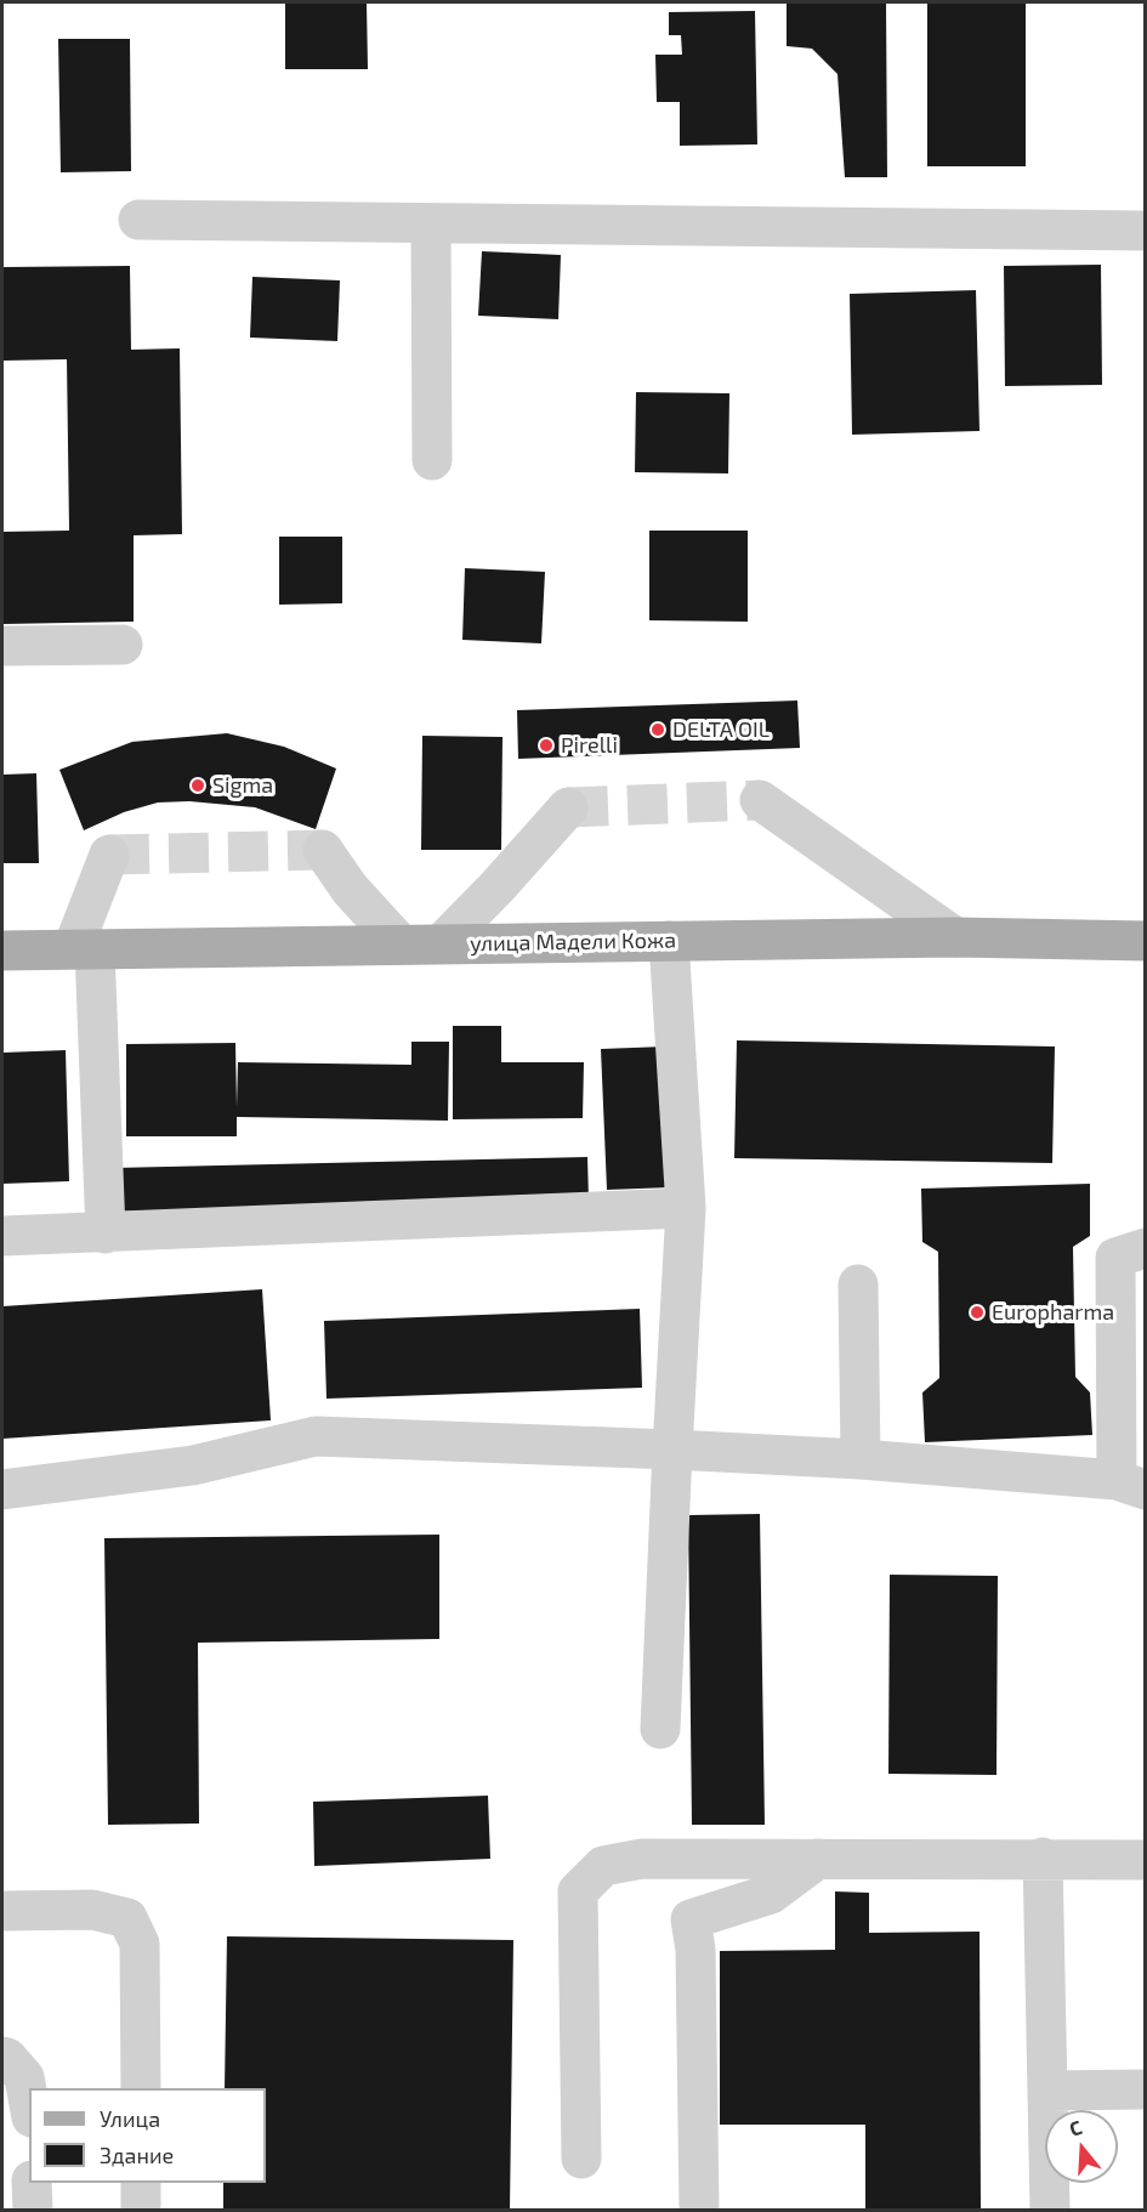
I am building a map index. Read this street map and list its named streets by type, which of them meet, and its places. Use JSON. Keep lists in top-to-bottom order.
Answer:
{
  "streets": {
    "main road": ["улица Мадели Кожа"]
  },
  "places": [
    "DELTA OIL",
    "Pirelli",
    "Sigma",
    "Europharma"
  ],
  "legend": ["Улица", "Здание"],
  "north": "top"
}
